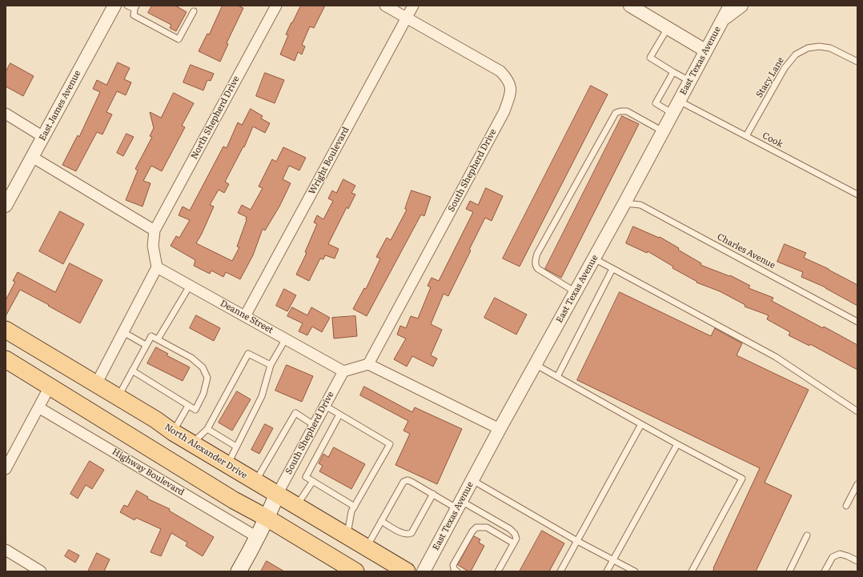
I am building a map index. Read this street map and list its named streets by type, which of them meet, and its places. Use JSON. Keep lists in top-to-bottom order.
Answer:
{
  "streets": {
    "main road": ["North Alexander Drive"],
    "street": [
      "East Texas Avenue",
      "East James Avenue",
      "North Shepherd Drive",
      "Wright Boulevard",
      "South Shepherd Drive",
      "Deanne Street",
      "Highway Boulevard"
    ],
    "lane": ["Stacy Lane", "Cook", "Charles Avenue"]
  },
  "crossings": [
    ["East Texas Avenue", "Cook"],
    ["East Texas Avenue", "Charles Avenue"],
    ["Stacy Lane", "Cook"],
    ["Wright Boulevard", "South Shepherd Drive"],
    ["Wright Boulevard", "Deanne Street"],
    ["South Shepherd Drive", "Deanne Street"],
    ["South Shepherd Drive", "North Alexander Drive"]
  ]
}
